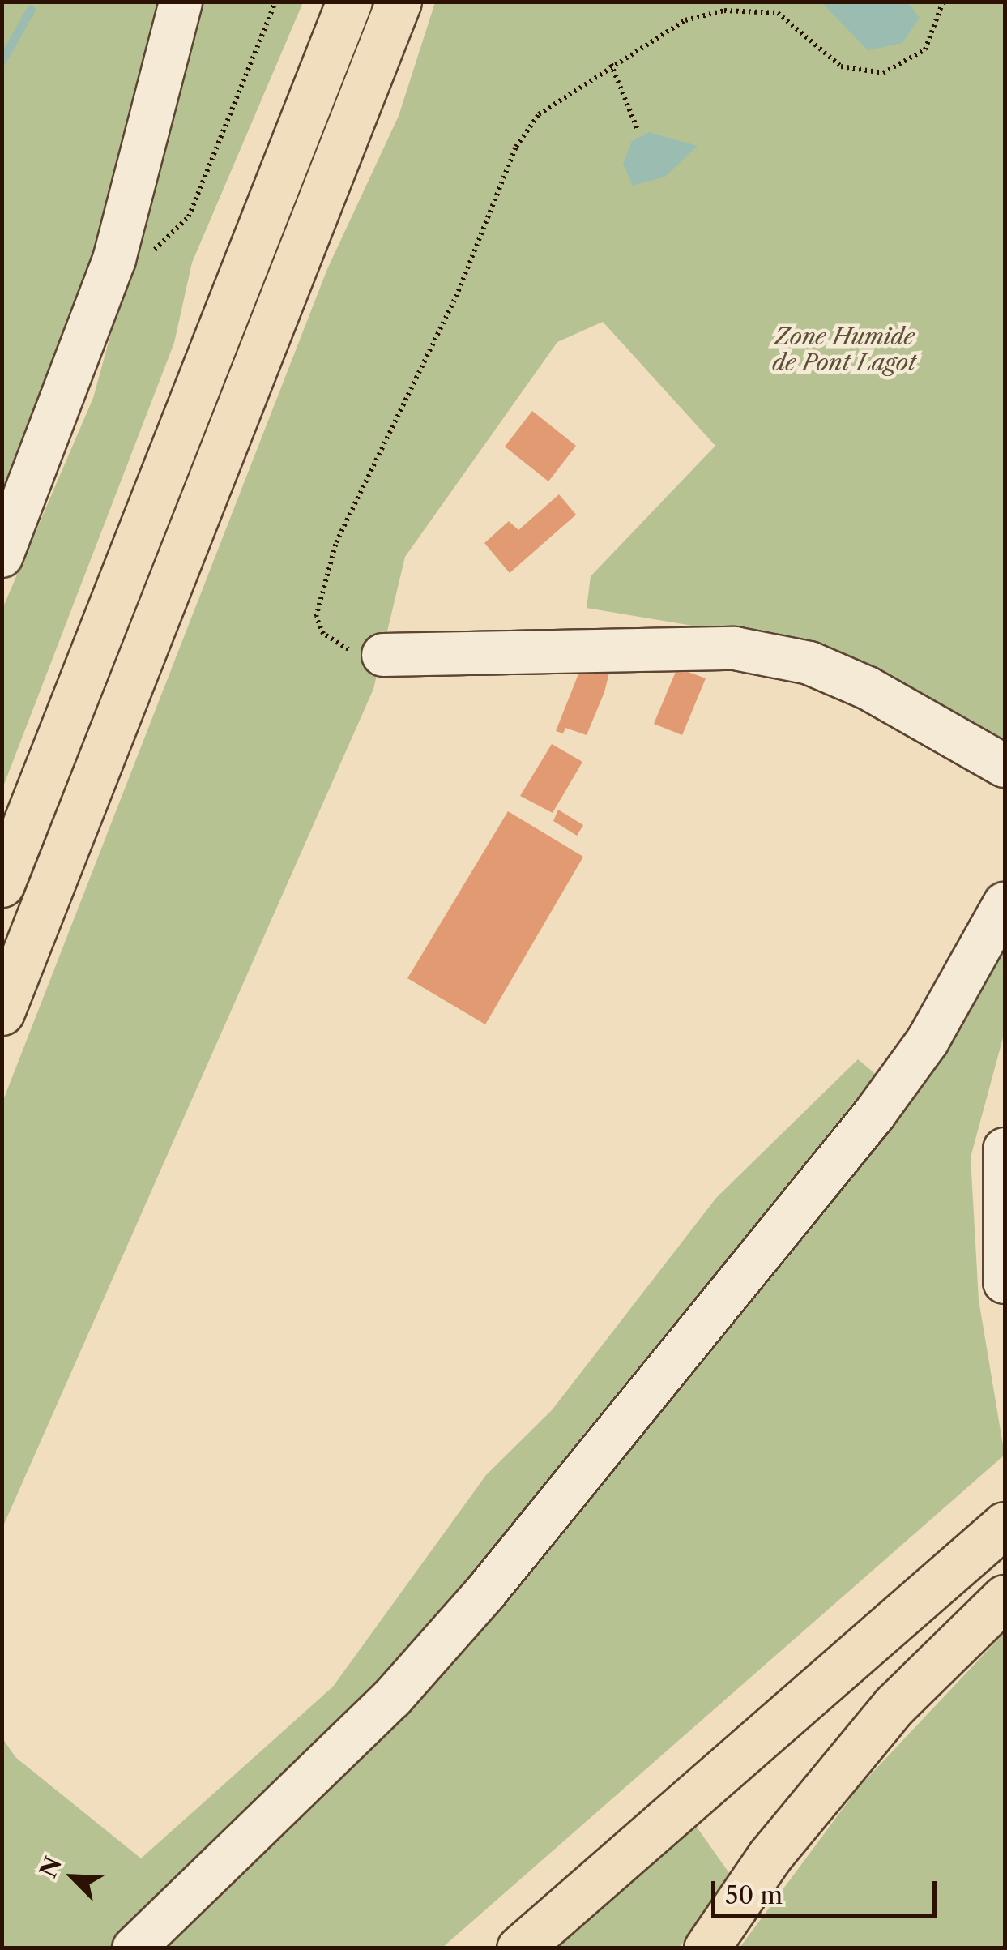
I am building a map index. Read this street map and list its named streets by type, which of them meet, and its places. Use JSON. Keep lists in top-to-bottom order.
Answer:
{
  "parks": ["Zone Humide de Pont Lagot"],
  "scale_bar": "50 m",
  "north": "top left"
}
